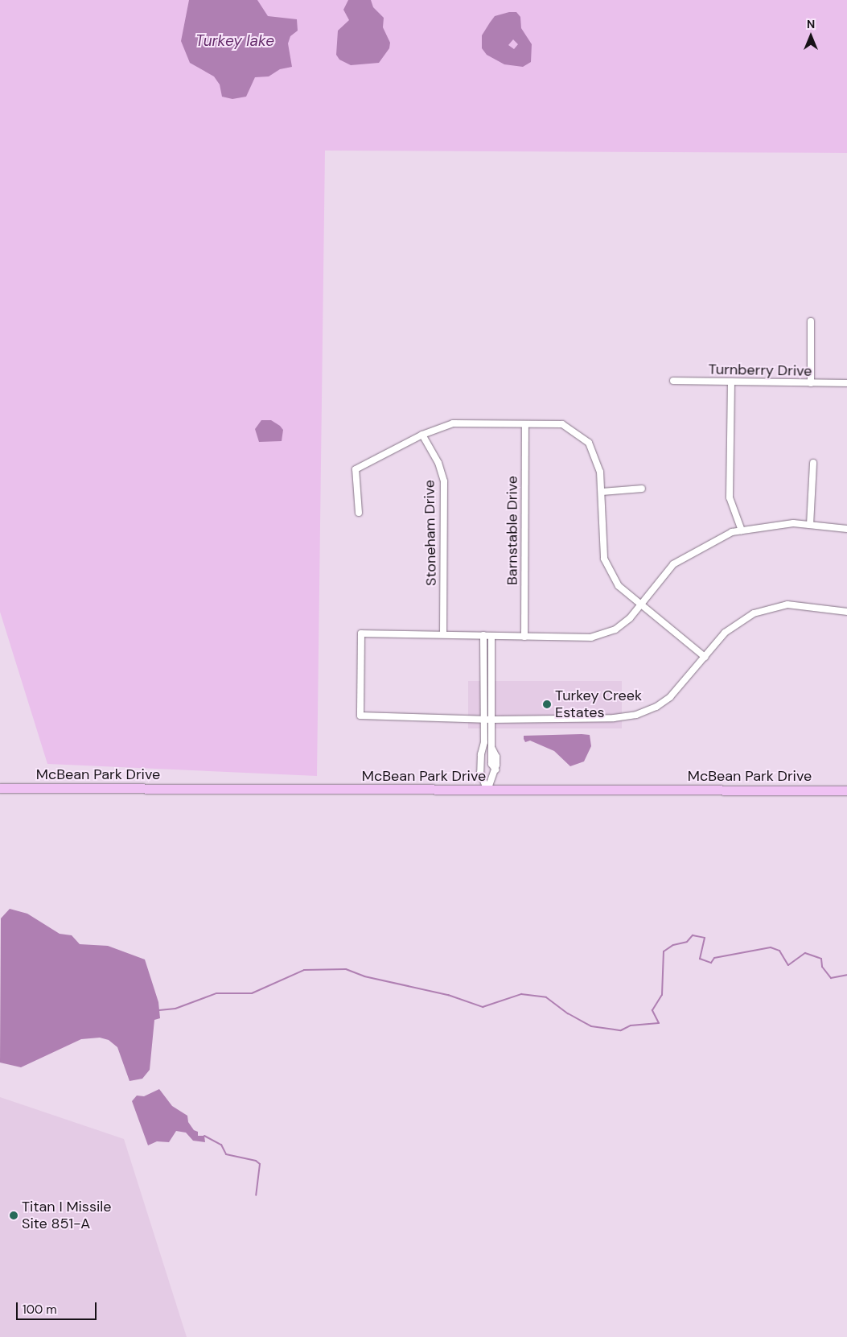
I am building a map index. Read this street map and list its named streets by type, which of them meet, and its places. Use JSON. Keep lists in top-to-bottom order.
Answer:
{
  "streets": {
    "main road": ["McBean Park Drive"],
    "street": ["Turnberry Drive", "Barnstable Drive", "Stoneham Drive"]
  },
  "water": ["Turkey lake"],
  "places": ["Turkey Creek Estates", "Titan I Missile Site 851-A"],
  "scale_bar": "100 m",
  "north": "top"
}
